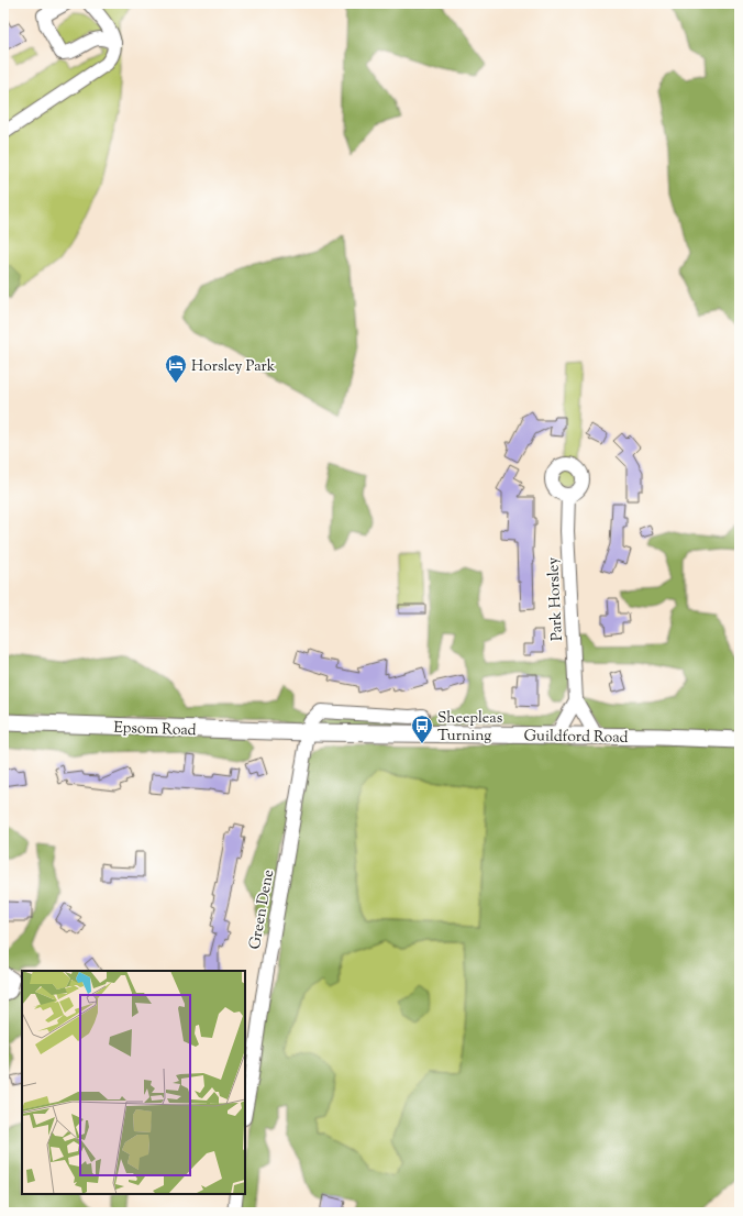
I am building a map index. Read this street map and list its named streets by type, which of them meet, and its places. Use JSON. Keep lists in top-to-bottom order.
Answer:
{
  "streets": {
    "main road": ["Epsom Road", "Guildford Road"],
    "street": ["Park Horsley", "Green Dene"]
  },
  "crossings": [
    ["Park Horsley", "Guildford Road"],
    ["Epsom Road", "Guildford Road"],
    ["Epsom Road", "Green Dene"],
    ["Guildford Road", "Green Dene"]
  ],
  "places": {
    "hotel": ["Horsley Park"],
    "bus stop": ["Sheepleas Turning"]
  }
}
